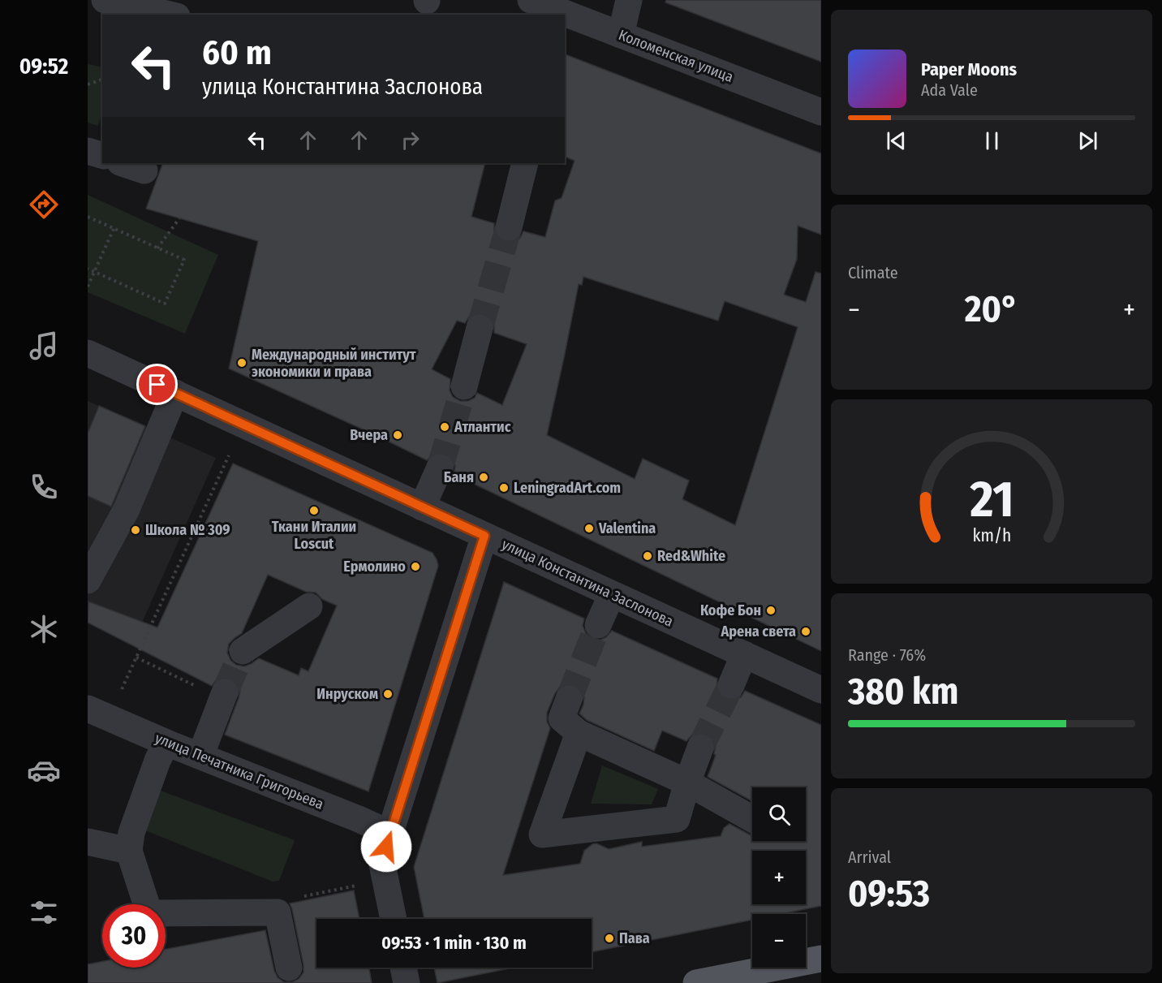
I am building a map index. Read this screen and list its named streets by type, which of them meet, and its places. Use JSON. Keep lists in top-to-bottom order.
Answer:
{
  "streets": {
    "street": ["Коломенская улица", "улица Константина Заслонова", "улица Печатника Григорьева"]
  },
  "places": [
    "Международный институт экономики и права",
    "Атлантис",
    "Вчера",
    "Баня",
    "LeningradArt.com",
    "Ткани Италии Loscut",
    "Valentina",
    "Школа № 309",
    "Red&White",
    "Ермолино",
    "Кофе Бон",
    "Арена света",
    "Инруском",
    "Пава"
  ],
  "page": {
    "tabs": "09:52",
    "turn": ["60 m", "улица Константина Заслонова"],
    "song": ["Paper Moons", "Ada Vale"],
    "tile": [
      "Climate",
      ["Range · 76%", "380 km"],
      ["Arrival", "09:53"]
    ],
    "heat": ["−", "20°", "+"],
    "map_buttons": ["+", "−"],
    "limit": "30",
    "trip": "09:53 · 1 min · 130 m",
    "gauge": ["21", "km/h"]
  }
}
